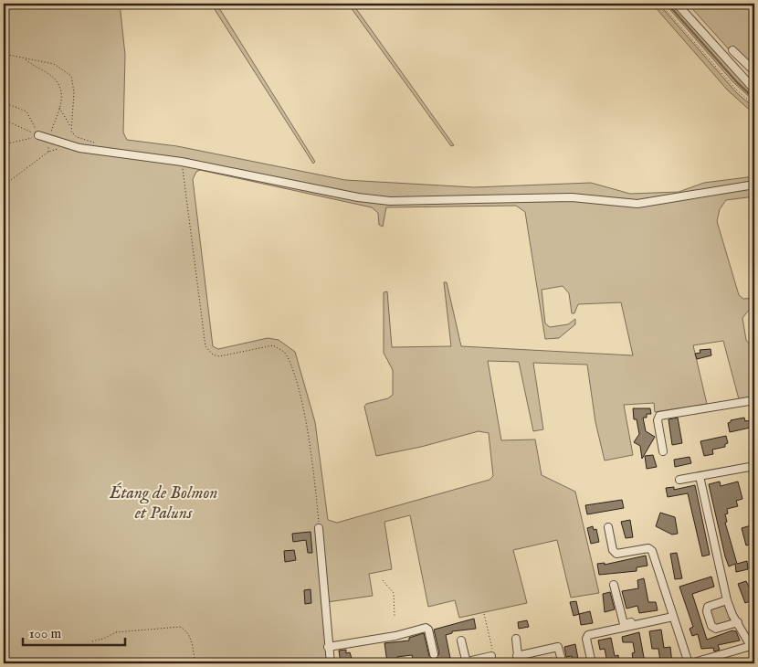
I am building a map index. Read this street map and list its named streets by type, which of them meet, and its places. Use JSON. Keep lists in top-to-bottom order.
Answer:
{
  "parks": ["Étang de Bolmon et Paluns"],
  "scale_bar": "100 m"
}
